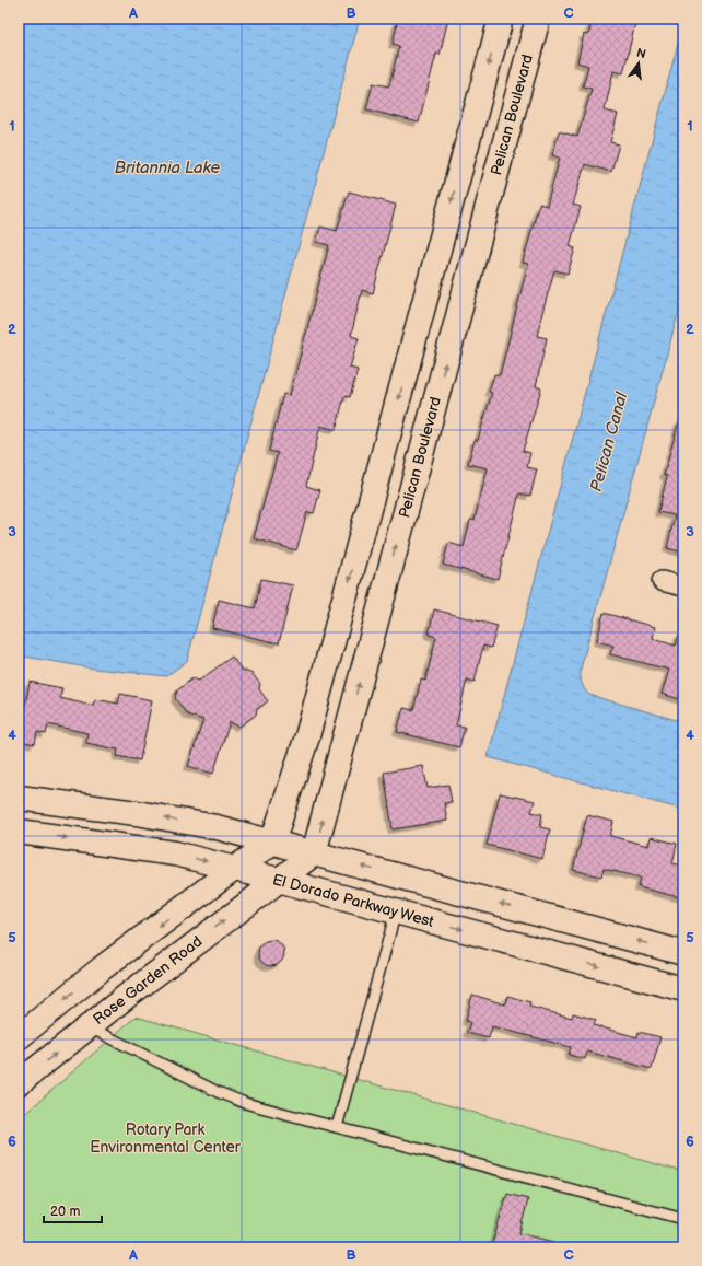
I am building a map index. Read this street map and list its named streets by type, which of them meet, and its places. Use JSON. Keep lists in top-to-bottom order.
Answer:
{
  "streets": {
    "street": ["Pelican Boulevard", "El Dorado Parkway West", "Rose Garden Road"]
  },
  "crossings": [
    ["El Dorado Parkway West", "Rose Garden Road"]
  ],
  "water": ["Britannia Lake", "Pelican Canal"],
  "parks": ["Rotary Park Environmental Center"],
  "scale_bar": "20 m",
  "north": "top",
  "grid": {
    "columns": ["A", "B", "C"],
    "rows": [
      "1",
      "2",
      "3",
      "4",
      "5",
      "6"
    ]
  }
}
